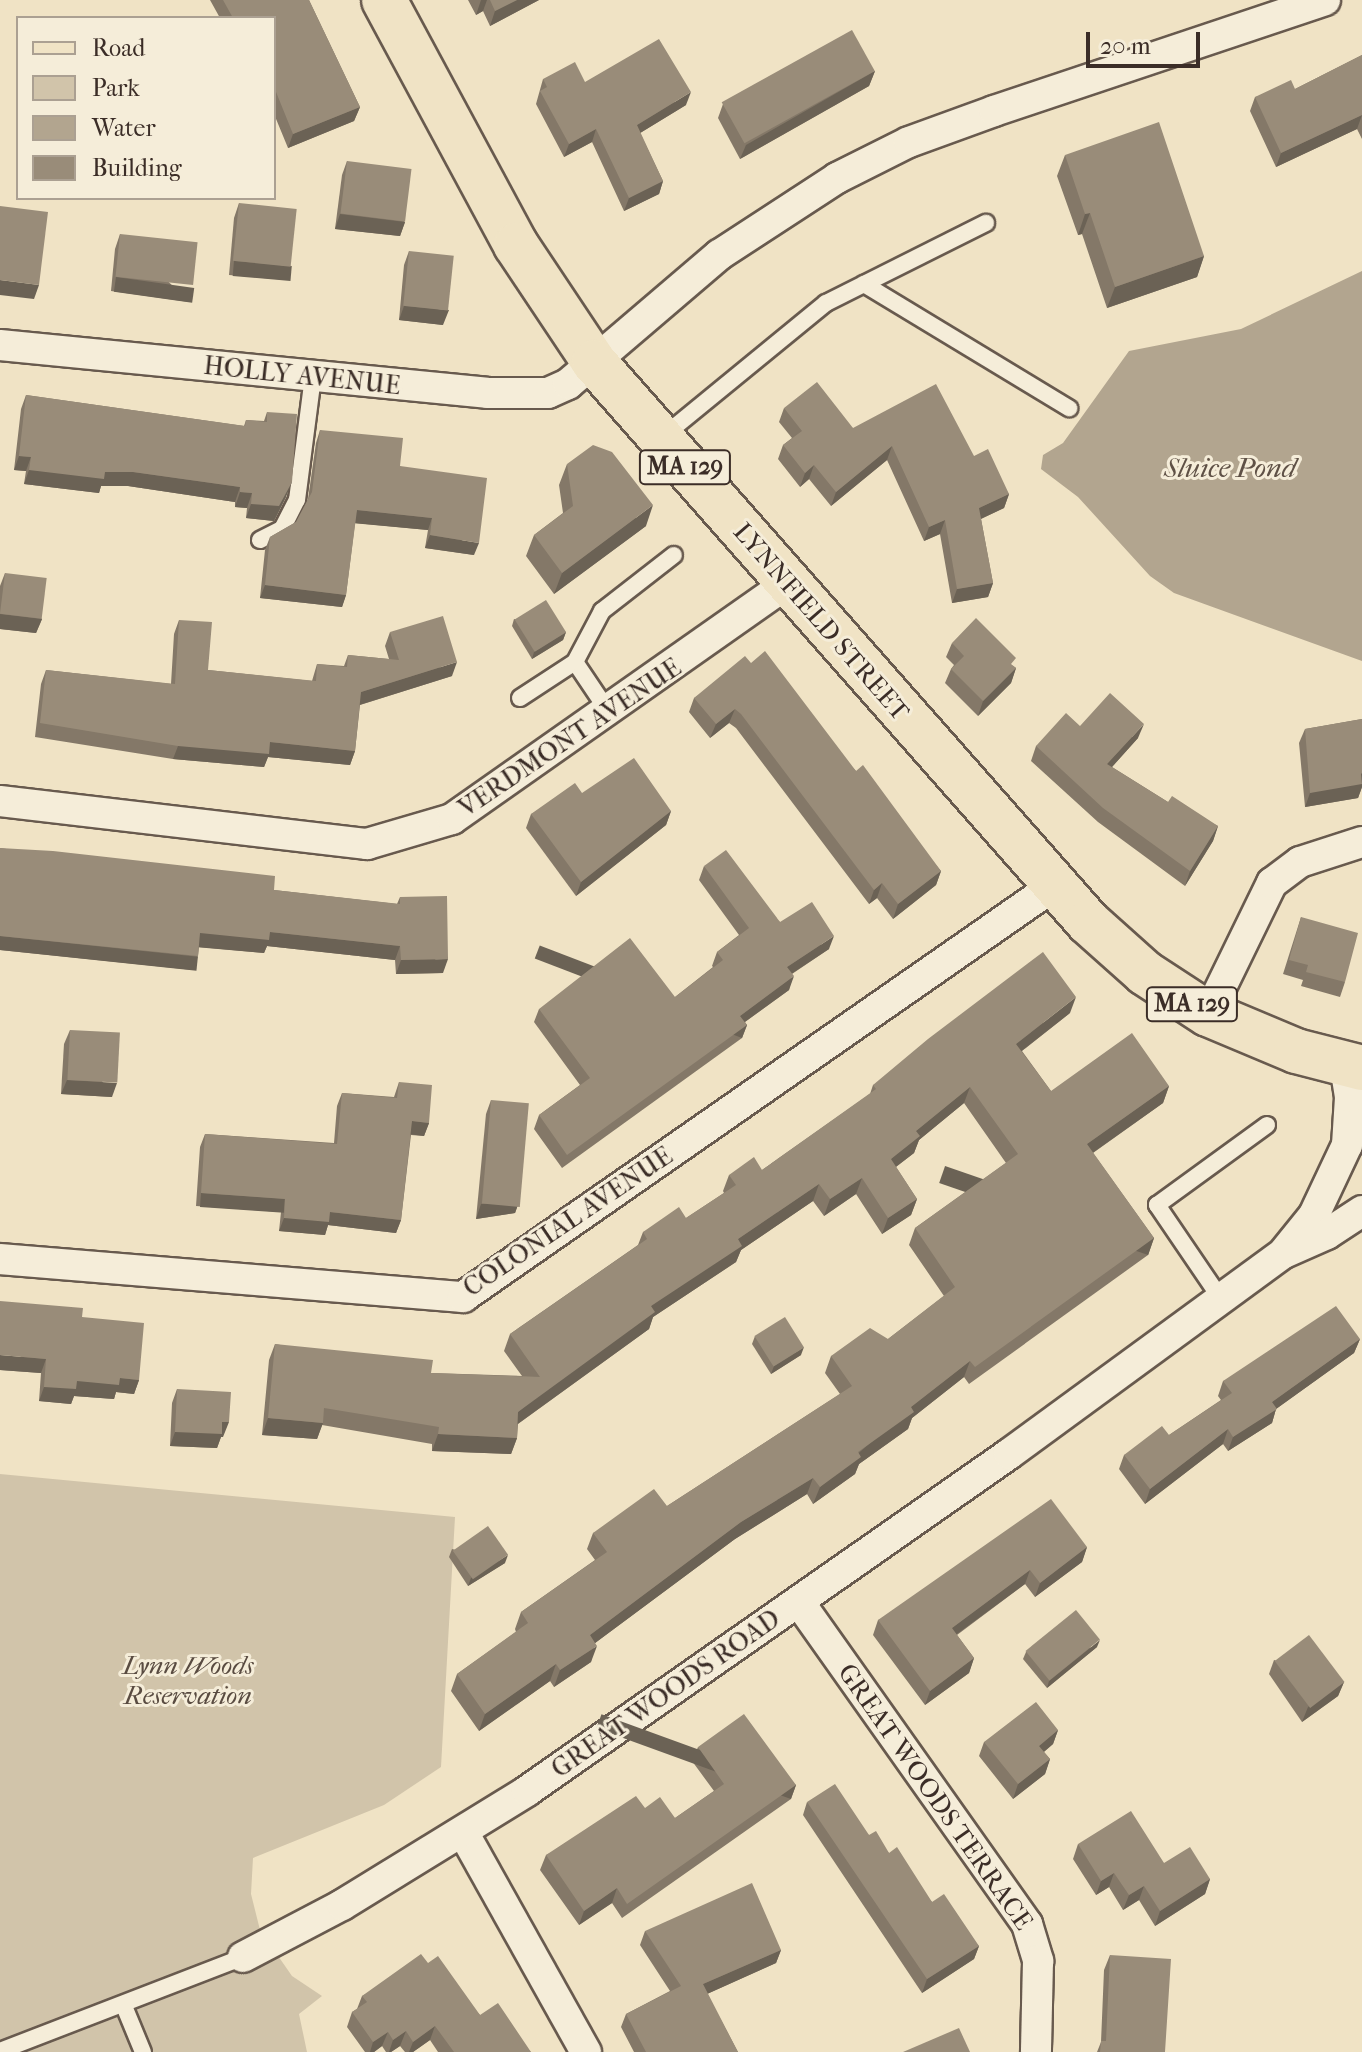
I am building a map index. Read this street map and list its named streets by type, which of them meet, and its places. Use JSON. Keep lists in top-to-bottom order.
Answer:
{
  "streets": {
    "main road": ["MA 129", "LYNNFIELD STREET"],
    "street": [
      "HOLLY AVENUE",
      "VERDMONT AVENUE",
      "COLONIAL AVENUE",
      "GREAT WOODS ROAD",
      "GREAT WOODS TERRACE"
    ]
  },
  "crossings": [
    ["HOLLY AVENUE", "LYNNFIELD STREET"],
    ["LYNNFIELD STREET", "VERDMONT AVENUE"],
    ["LYNNFIELD STREET", "COLONIAL AVENUE"],
    ["LYNNFIELD STREET", "GREAT WOODS ROAD"],
    ["GREAT WOODS ROAD", "GREAT WOODS TERRACE"]
  ],
  "water": ["Sluice Pond"],
  "parks": ["Lynn Woods Reservation"],
  "legend": [
    "Road",
    "Park",
    "Water",
    "Building"
  ],
  "scale_bar": "20 m"
}
